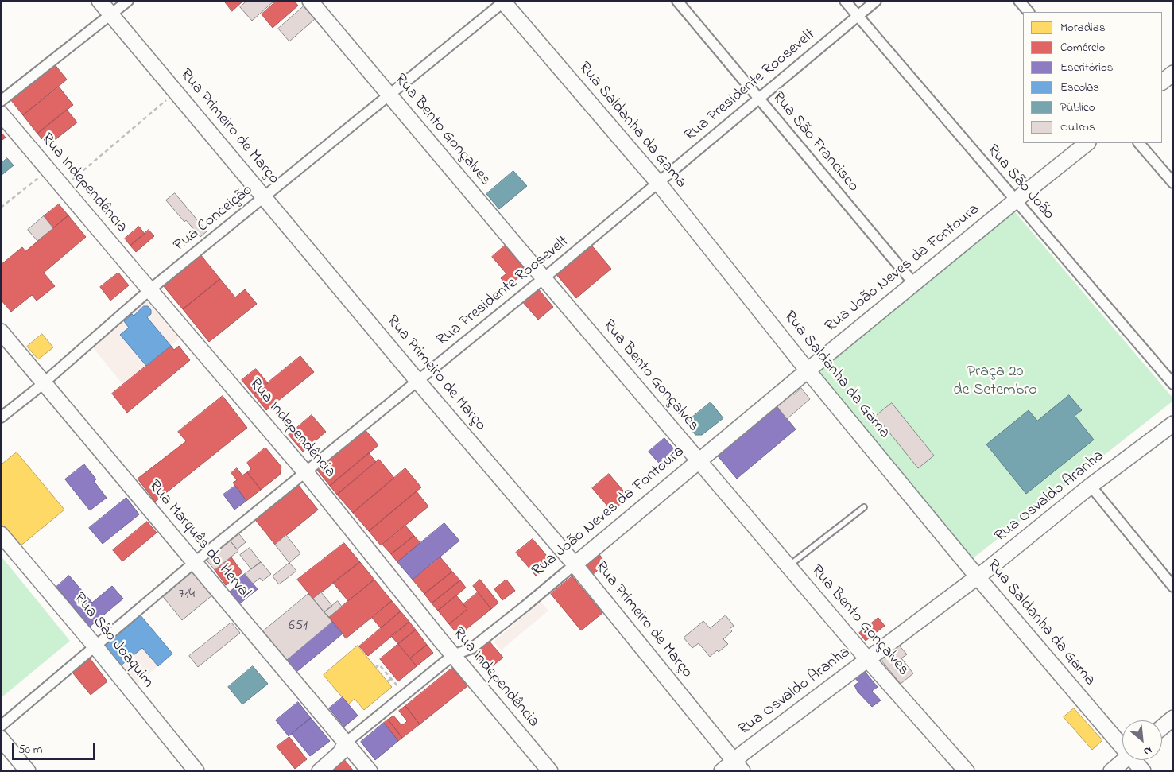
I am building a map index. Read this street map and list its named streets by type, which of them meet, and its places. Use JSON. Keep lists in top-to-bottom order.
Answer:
{
  "streets": {
    "street": [
      "Rua Presidente Roosevelt",
      "Rua Saldanha da Gama",
      "Rua Primeiro de Março",
      "Rua Bento Gonçalves",
      "Rua São Francisco",
      "Rua São João",
      "Rua Independência",
      "Rua Conceição",
      "Rua João Neves da Fontoura",
      "Rua Osvaldo Aranha",
      "Rua Marquês do Herval",
      "Rua São Joaquim"
    ]
  },
  "crossings": [
    ["Rua Presidente Roosevelt", "Rua Saldanha da Gama"],
    ["Rua Presidente Roosevelt", "Rua Primeiro de Março"],
    ["Rua Presidente Roosevelt", "Rua Bento Gonçalves"],
    ["Rua Presidente Roosevelt", "Rua São Francisco"],
    ["Rua Presidente Roosevelt", "Rua São João"],
    ["Rua Presidente Roosevelt", "Rua Independência"],
    ["Rua Presidente Roosevelt", "Rua Marquês do Herval"],
    ["Rua Presidente Roosevelt", "Rua São Joaquim"],
    ["Rua Saldanha da Gama", "Rua Conceição"],
    ["Rua Saldanha da Gama", "Rua João Neves da Fontoura"],
    ["Rua Saldanha da Gama", "Rua Osvaldo Aranha"],
    ["Rua Primeiro de Março", "Rua Conceição"],
    ["Rua Primeiro de Março", "Rua João Neves da Fontoura"],
    ["Rua Primeiro de Março", "Rua Osvaldo Aranha"],
    ["Rua Bento Gonçalves", "Rua Conceição"],
    ["Rua Bento Gonçalves", "Rua João Neves da Fontoura"],
    ["Rua Bento Gonçalves", "Rua Osvaldo Aranha"],
    ["Rua São Francisco", "Rua João Neves da Fontoura"],
    ["Rua São João", "Rua João Neves da Fontoura"],
    ["Rua Independência", "Rua Conceição"],
    ["Rua Independência", "Rua João Neves da Fontoura"],
    ["Rua Conceição", "Rua Marquês do Herval"],
    ["Rua João Neves da Fontoura", "Rua Marquês do Herval"]
  ],
  "parks": ["Praça 20 de Setembro"],
  "house_numbers": ["714", "651"],
  "legend": [
    "Moradias",
    "Comércio",
    "Escritórios",
    "Escolas",
    "Público",
    "Outros"
  ],
  "scale_bar": "50 m",
  "north": "bottom right"
}
